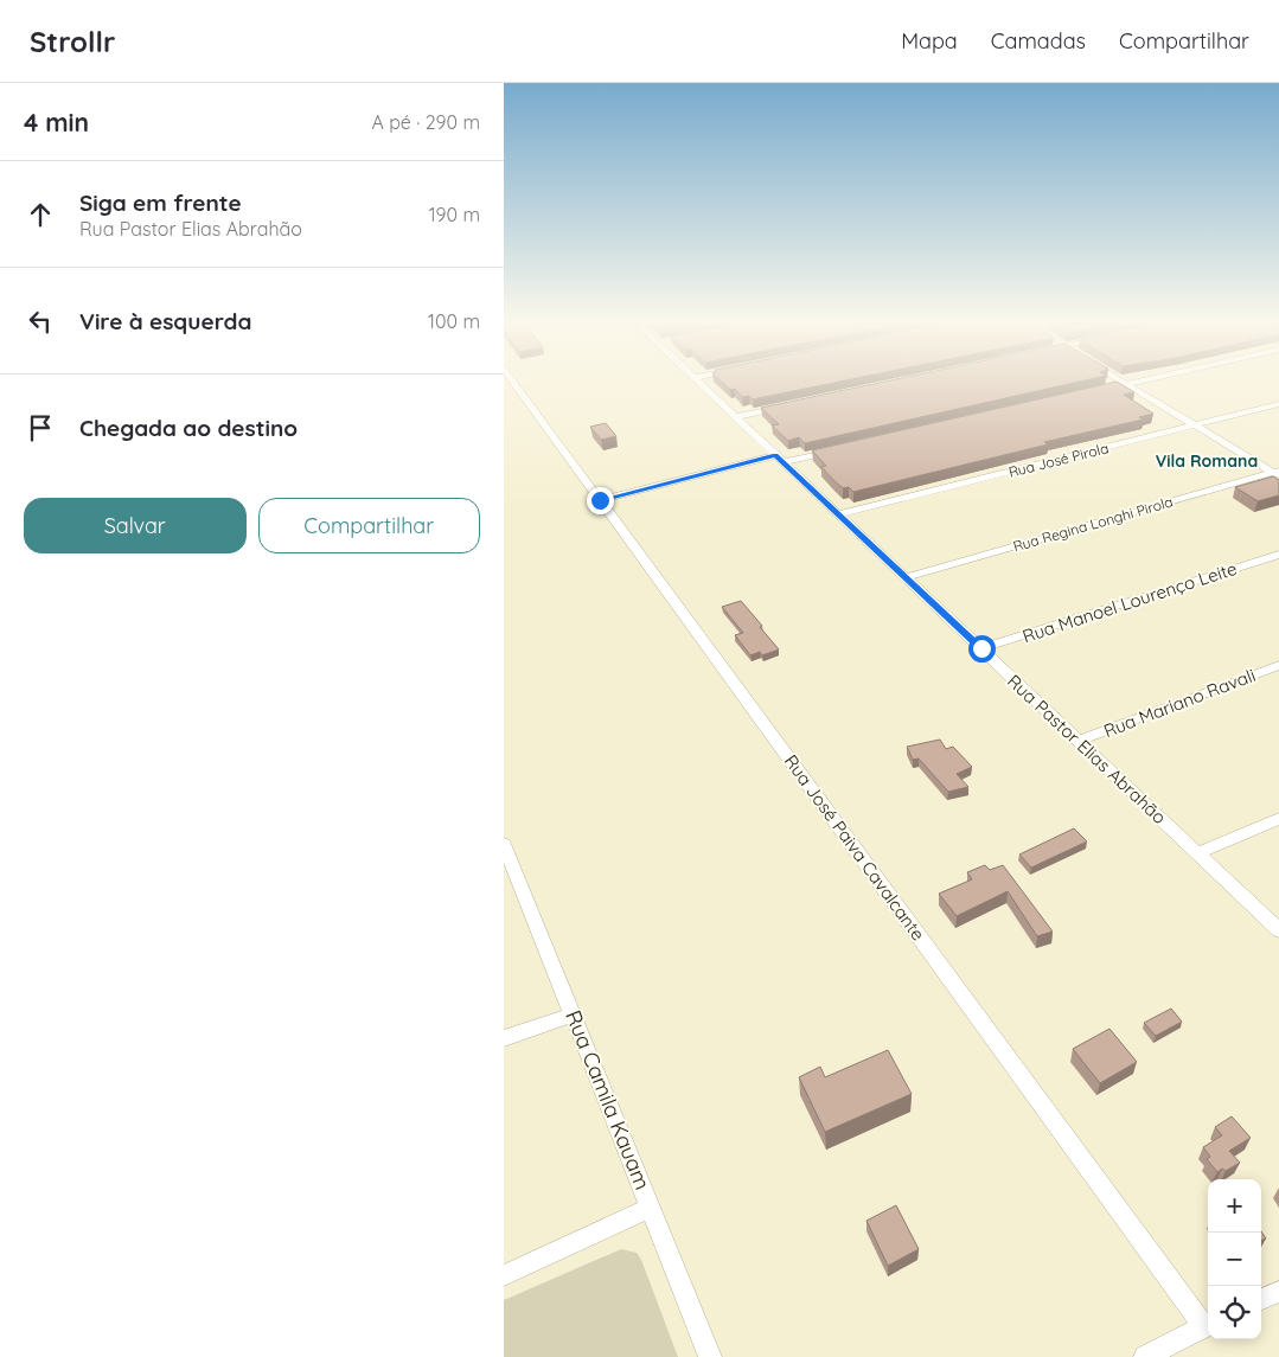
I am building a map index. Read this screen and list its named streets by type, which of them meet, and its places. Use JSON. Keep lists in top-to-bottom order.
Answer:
{
  "streets": {
    "street": [
      "Rua José Pirola",
      "Rua Regina Longhi Pirola",
      "Rua Manoel Lourenço Leite",
      "Rua Mariano Ravali",
      "Rua Pastor Elias Abrahão",
      "Rua José Paiva Cavalcante",
      "Rua Camila Kauam"
    ]
  },
  "crossings": [
    ["Rua José Pirola", "Rua Pastor Elias Abrahão"],
    ["Rua Regina Longhi Pirola", "Rua Pastor Elias Abrahão"],
    ["Rua Manoel Lourenço Leite", "Rua Pastor Elias Abrahão"],
    ["Rua Mariano Ravali", "Rua Pastor Elias Abrahão"]
  ],
  "districts": ["Vila Romana"],
  "page": {
    "header": "Strollr",
    "nav": ["Mapa", "Camadas", "Compartilhar"],
    "heading": ["4 min", "A pé · 290 m"],
    "list": [
      ["Siga em frente", "Rua Pastor Elias Abrahão", "190 m"],
      ["Vire à esquerda", "100 m"],
      "Chegada ao destino"
    ],
    "buttons": ["Salvar", "Compartilhar"],
    "map_buttons": ["+", "−"]
  }
}
